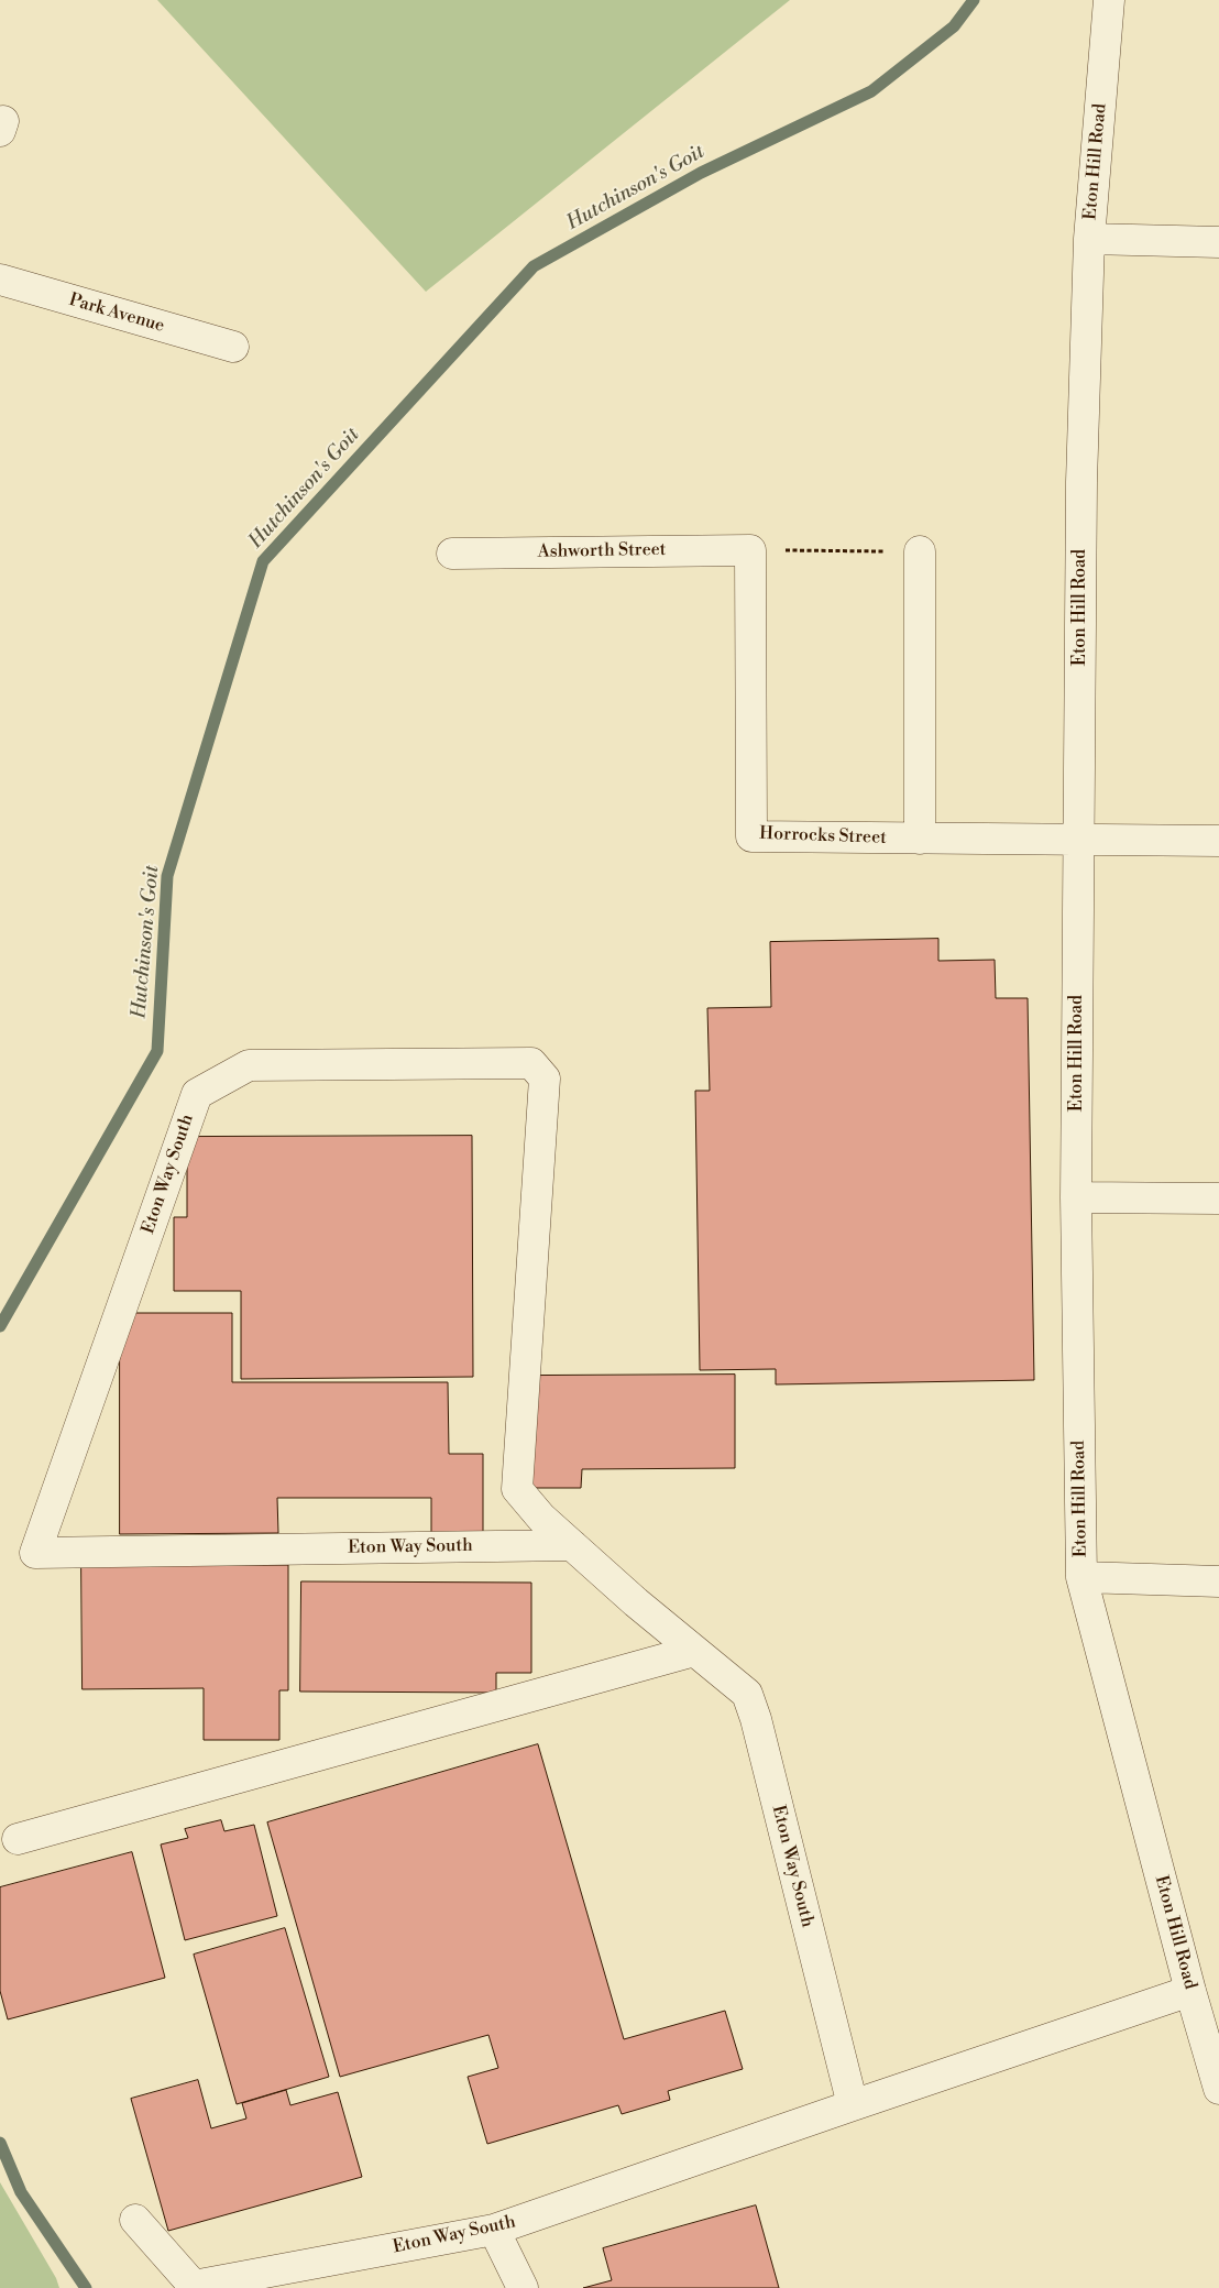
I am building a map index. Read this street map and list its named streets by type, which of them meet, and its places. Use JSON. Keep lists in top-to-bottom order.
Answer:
{
  "streets": {
    "street": [
      "Eton Hill Road",
      "Park Avenue",
      "Ashworth Street",
      "Horrocks Street",
      "Eton Way South"
    ]
  },
  "crossings": [
    ["Eton Hill Road", "Horrocks Street"],
    ["Eton Hill Road", "Eton Way South"],
    ["Ashworth Street", "Horrocks Street"]
  ],
  "water": ["Hutchinson's Goit"]
}
